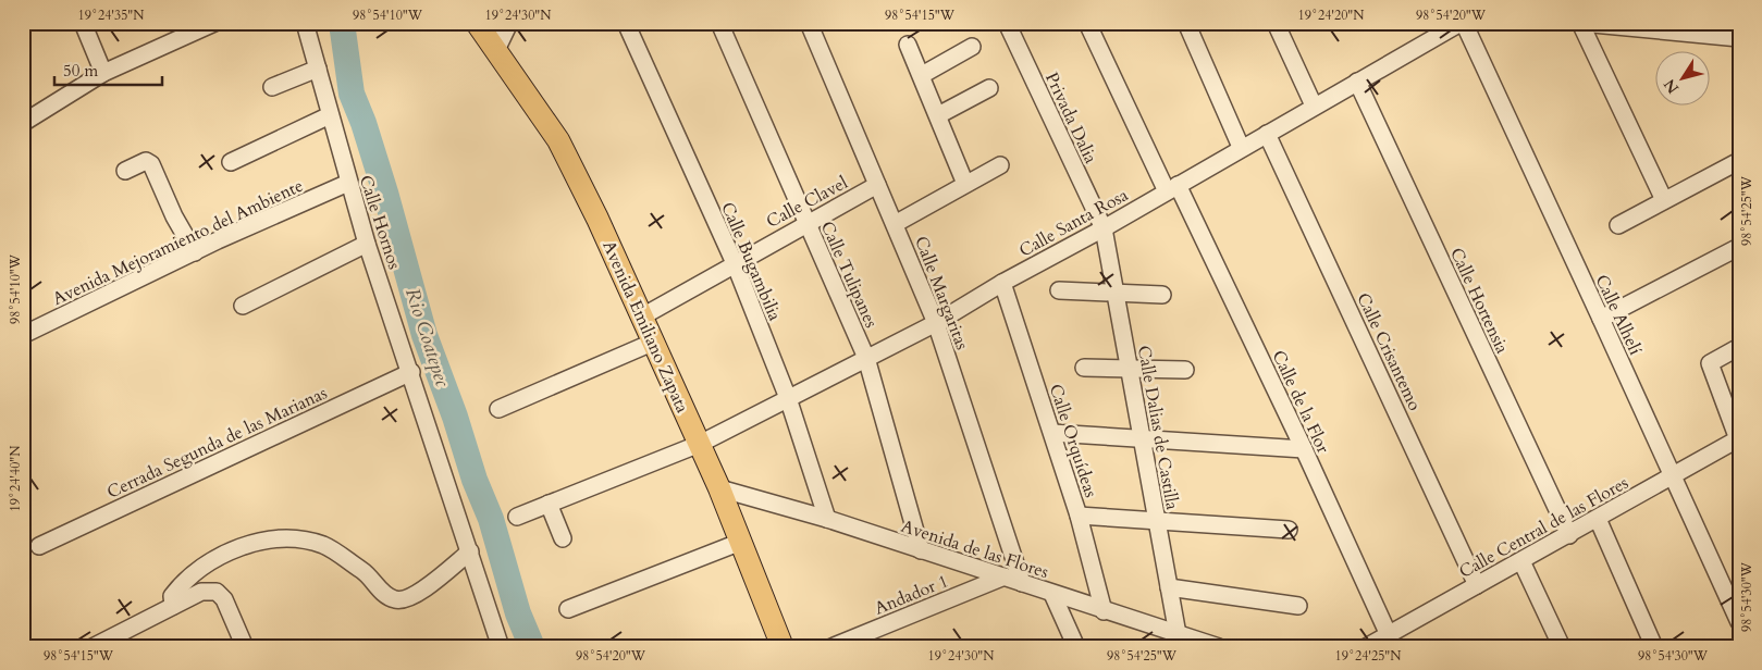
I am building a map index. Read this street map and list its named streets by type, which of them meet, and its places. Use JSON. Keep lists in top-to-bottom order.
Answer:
{
  "streets": {
    "main road": ["Avenida Emiliano Zapata"],
    "street": [
      "Privada Dalia",
      "Calle Clavel",
      "Calle Hornos",
      "Calle Santa Rosa",
      "Avenida Mejoramiento del Ambiente",
      "Calle Bugambilia",
      "Calle Tulipanes",
      "Calle Margaritas",
      "Calle Hortensia",
      "Calle Alhelí",
      "Calle Crisantemo",
      "Calle de la Flor",
      "Calle Dalias de Castilla",
      "Calle Orquídeas",
      "Cerrada Segunda de las Marianas",
      "Calle Central de las Flores",
      "Avenida de las Flores",
      "Andador 1"
    ]
  },
  "crossings": [
    ["Privada Dalia", "Calle Santa Rosa"],
    ["Privada Dalia", "Calle Dalias de Castilla"],
    ["Calle Clavel", "Calle Bugambilia"],
    ["Calle Clavel", "Calle Tulipanes"],
    ["Calle Clavel", "Calle Margaritas"],
    ["Calle Clavel", "Avenida Emiliano Zapata"],
    ["Calle Hornos", "Avenida Mejoramiento del Ambiente"],
    ["Calle Hornos", "Cerrada Segunda de las Marianas"],
    ["Calle Santa Rosa", "Calle Bugambilia"],
    ["Calle Santa Rosa", "Calle Tulipanes"],
    ["Calle Santa Rosa", "Calle Margaritas"],
    ["Calle Santa Rosa", "Calle Hortensia"],
    ["Calle Santa Rosa", "Calle Alhelí"],
    ["Calle Santa Rosa", "Avenida Emiliano Zapata"],
    ["Calle Santa Rosa", "Calle Crisantemo"],
    ["Calle Santa Rosa", "Calle de la Flor"],
    ["Calle Santa Rosa", "Calle Dalias de Castilla"],
    ["Calle Santa Rosa", "Calle Orquídeas"],
    ["Calle Bugambilia", "Avenida de las Flores"],
    ["Calle Tulipanes", "Avenida de las Flores"],
    ["Calle Margaritas", "Avenida de las Flores"],
    ["Calle Hortensia", "Calle Central de las Flores"],
    ["Calle Alhelí", "Calle Central de las Flores"],
    ["Avenida Emiliano Zapata", "Avenida de las Flores"],
    ["Calle Crisantemo", "Calle Central de las Flores"],
    ["Calle de la Flor", "Calle Central de las Flores"],
    ["Calle Dalias de Castilla", "Avenida de las Flores"],
    ["Calle Orquídeas", "Avenida de las Flores"],
    ["Avenida de las Flores", "Andador 1"]
  ],
  "water": ["Rio Coatepec"],
  "scale_bar": "50 m",
  "north": "bottom left",
  "coordinates": [
    "19°24'35\"N",
    "98°54'10\"W",
    "19°24'30\"N",
    "98°54'15\"W",
    "19°24'20\"N",
    "98°54'20\"W",
    "98°54'25\"W",
    "19°24'40\"N",
    "98°54'30\"W",
    "19°24'25\"N"
  ]
}
